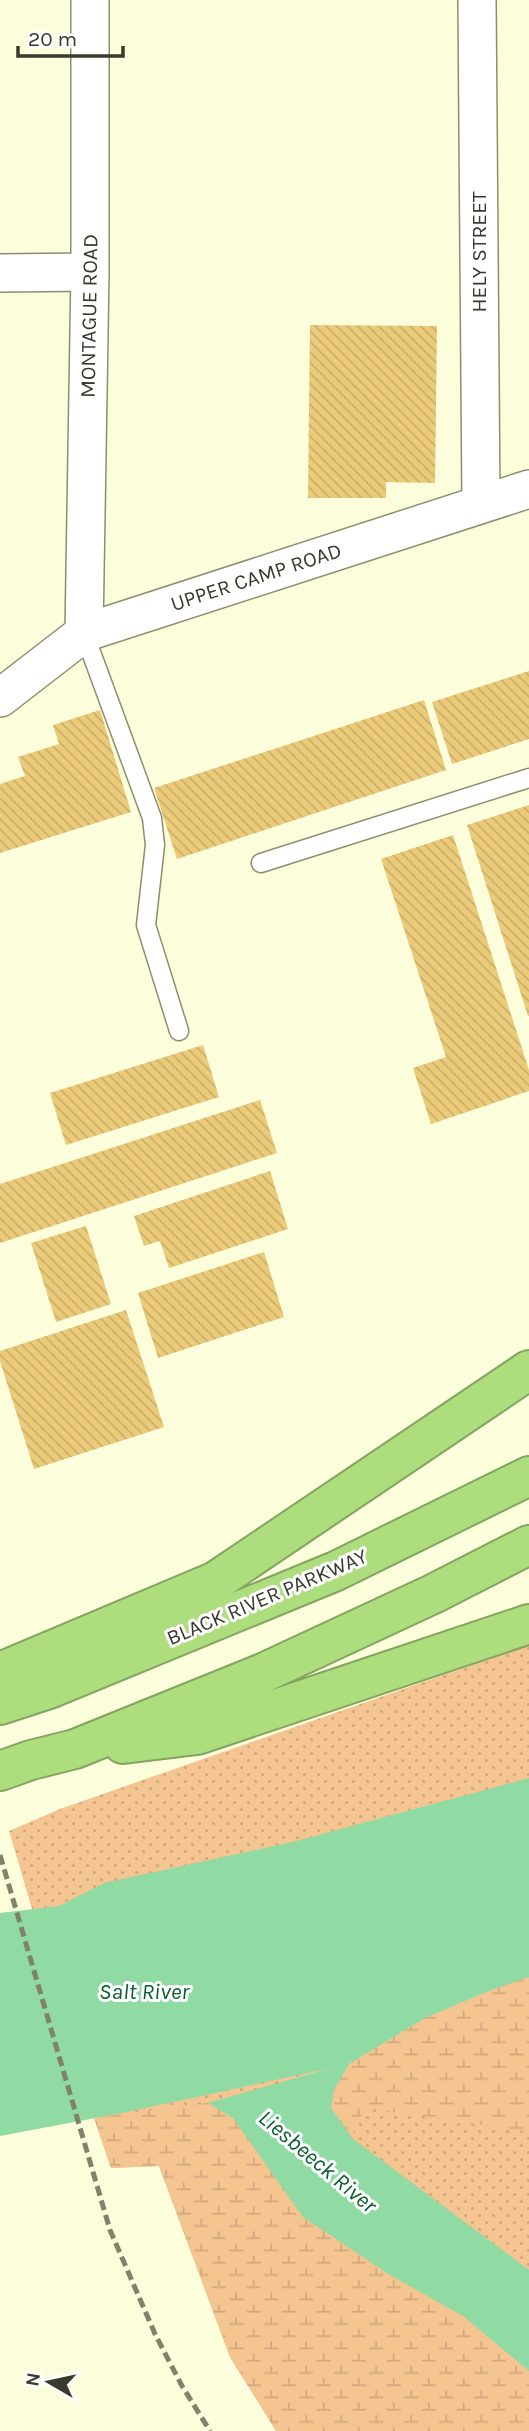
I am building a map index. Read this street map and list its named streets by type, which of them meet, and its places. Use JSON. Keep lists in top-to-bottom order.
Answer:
{
  "streets": {
    "highway": ["BLACK RIVER PARKWAY"],
    "street": ["HELY STREET", "MONTAGUE ROAD", "UPPER CAMP ROAD"]
  },
  "crossings": [
    ["HELY STREET", "UPPER CAMP ROAD"],
    ["MONTAGUE ROAD", "UPPER CAMP ROAD"]
  ],
  "water": ["Salt River", "Liesbeeck River"],
  "scale_bar": "20 m",
  "north": "left"
}
